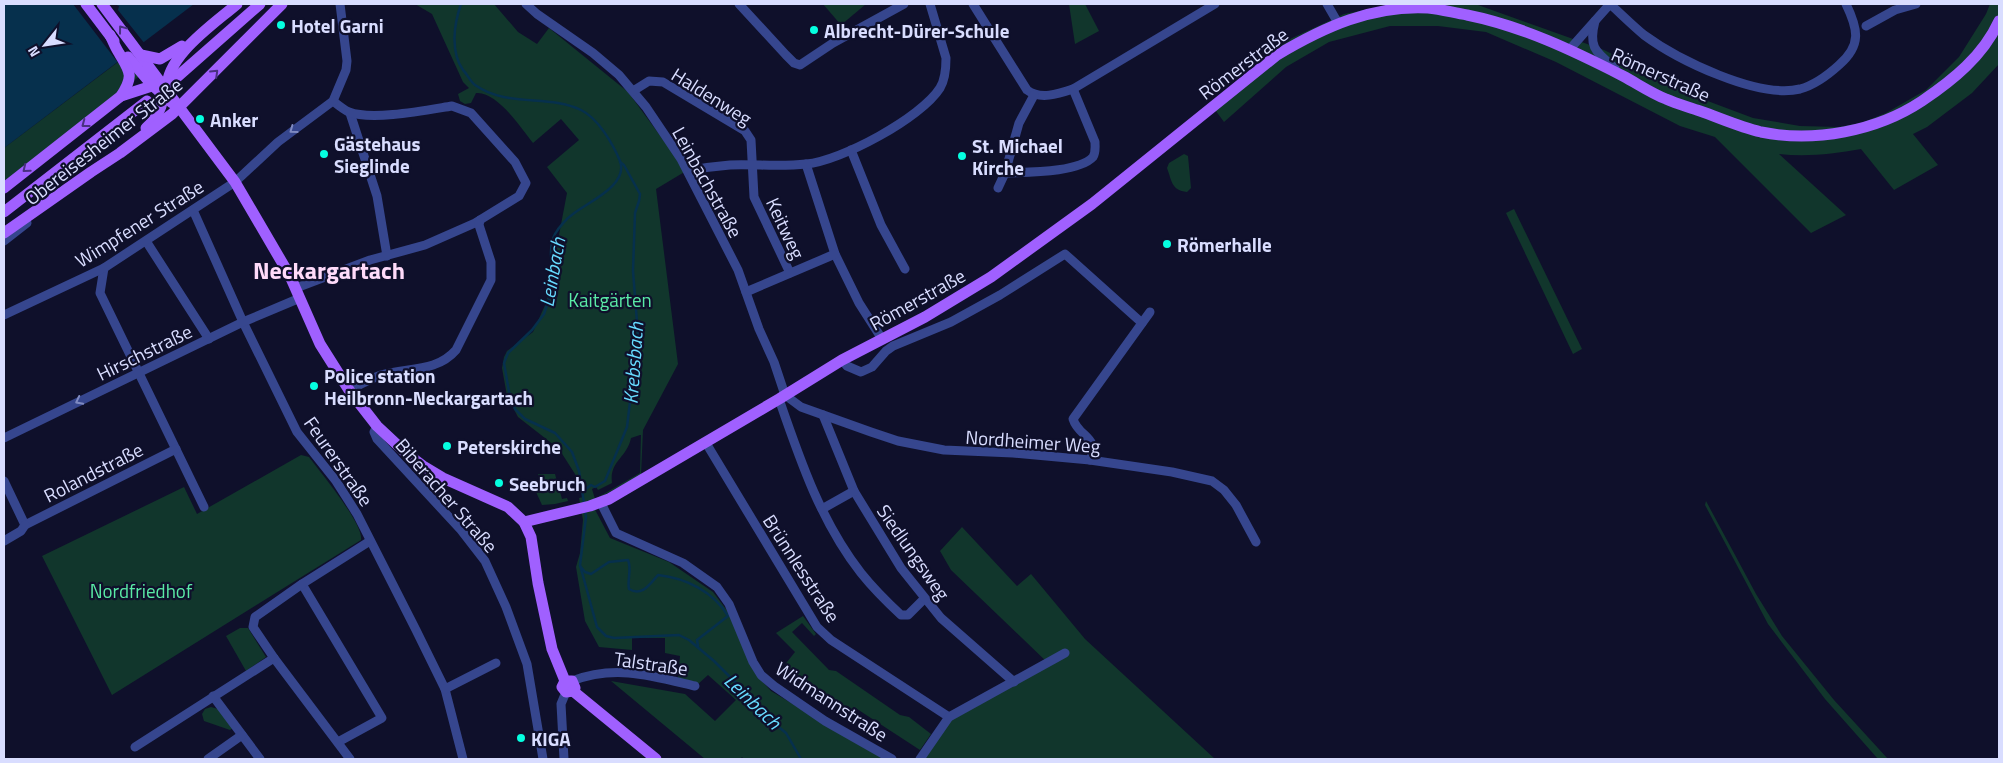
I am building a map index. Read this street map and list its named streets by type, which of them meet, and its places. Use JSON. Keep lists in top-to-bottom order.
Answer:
{
  "streets": {
    "main road": ["Römerstraße", "Obereisesheimer Straße"],
    "street": [
      "Haldenweg",
      "Leinbachstraße",
      "Wimpfener Straße",
      "Keitweg",
      "Hirschstraße",
      "Nordheimer Weg",
      "Feurerstraße",
      "Rolandstraße",
      "Biberacher Straße",
      "Siedlungsweg",
      "Brünnlesstraße",
      "Talstraße",
      "Widmannstraße"
    ]
  },
  "crossings": [
    ["Römerstraße", "Leinbachstraße"],
    ["Römerstraße", "Nordheimer Weg"],
    ["Römerstraße", "Brünnlesstraße"],
    ["Römerstraße", "Widmannstraße"],
    ["Haldenweg", "Leinbachstraße"],
    ["Haldenweg", "Keitweg"],
    ["Leinbachstraße", "Nordheimer Weg"],
    ["Leinbachstraße", "Siedlungsweg"],
    ["Wimpfener Straße", "Feurerstraße"],
    ["Hirschstraße", "Feurerstraße"],
    ["Nordheimer Weg", "Siedlungsweg"]
  ],
  "districts": ["Neckargartach"],
  "water": ["Leinbach", "Krebsbach"],
  "parks": ["Kaitgärten", "Nordfriedhof"],
  "places": [
    "Hotel Garni",
    "Albrecht-Dürer-Schule",
    "Anker",
    "Gästehaus Sieglinde",
    "St. Michael Kirche",
    "Römerhalle",
    "Police station Heilbronn-Neckargartach",
    "Peterskirche",
    "Seebruch",
    "KIGA"
  ],
  "north": "bottom left"
}
